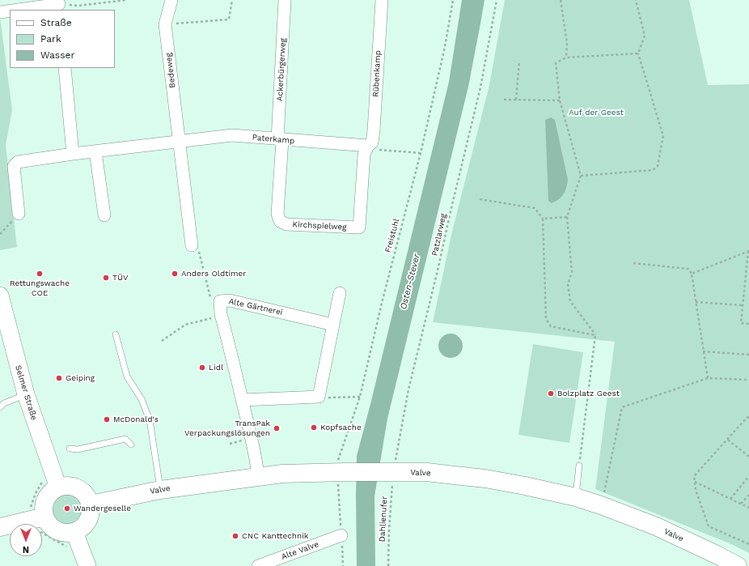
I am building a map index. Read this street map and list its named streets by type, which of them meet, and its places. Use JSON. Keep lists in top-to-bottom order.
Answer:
{
  "streets": {
    "main road": ["Selmer Straße", "Valve"],
    "street": [
      "Ackerbürgerweg",
      "Bedeweg",
      "Rübenkamp",
      "Paterkamp",
      "Kirchspielweg",
      "Alte Gärtnerei",
      "Alte Valve"
    ],
    "path": ["Patzlarweg", "Freistuhl", "Dahlienufer"]
  },
  "crossings": [
    ["Ackerbürgerweg", "Paterkamp"],
    ["Ackerbürgerweg", "Kirchspielweg"],
    ["Bedeweg", "Paterkamp"],
    ["Rübenkamp", "Paterkamp"],
    ["Rübenkamp", "Kirchspielweg"],
    ["Paterkamp", "Kirchspielweg"],
    ["Patzlarweg", "Valve"],
    ["Patzlarweg", "Dahlienufer"],
    ["Freistuhl", "Valve"],
    ["Freistuhl", "Alte Valve"],
    ["Alte Gärtnerei", "Valve"],
    ["Selmer Straße", "Valve"],
    ["Valve", "Dahlienufer"]
  ],
  "water": ["Osten-Stever"],
  "parks": ["Auf der Geest"],
  "places": [
    "Rettungswache COE",
    "Anders Oldtimer",
    "TÜV",
    "Lidl",
    "Geiping",
    "Bolzplatz Geest",
    "McDonald's",
    "Kopfsache",
    "TransPak Verpackungslösungen",
    "Wandergeselle",
    "CNC Kanttechnik"
  ],
  "legend": ["Straße", "Park", "Wasser"],
  "north": "bottom"
}
